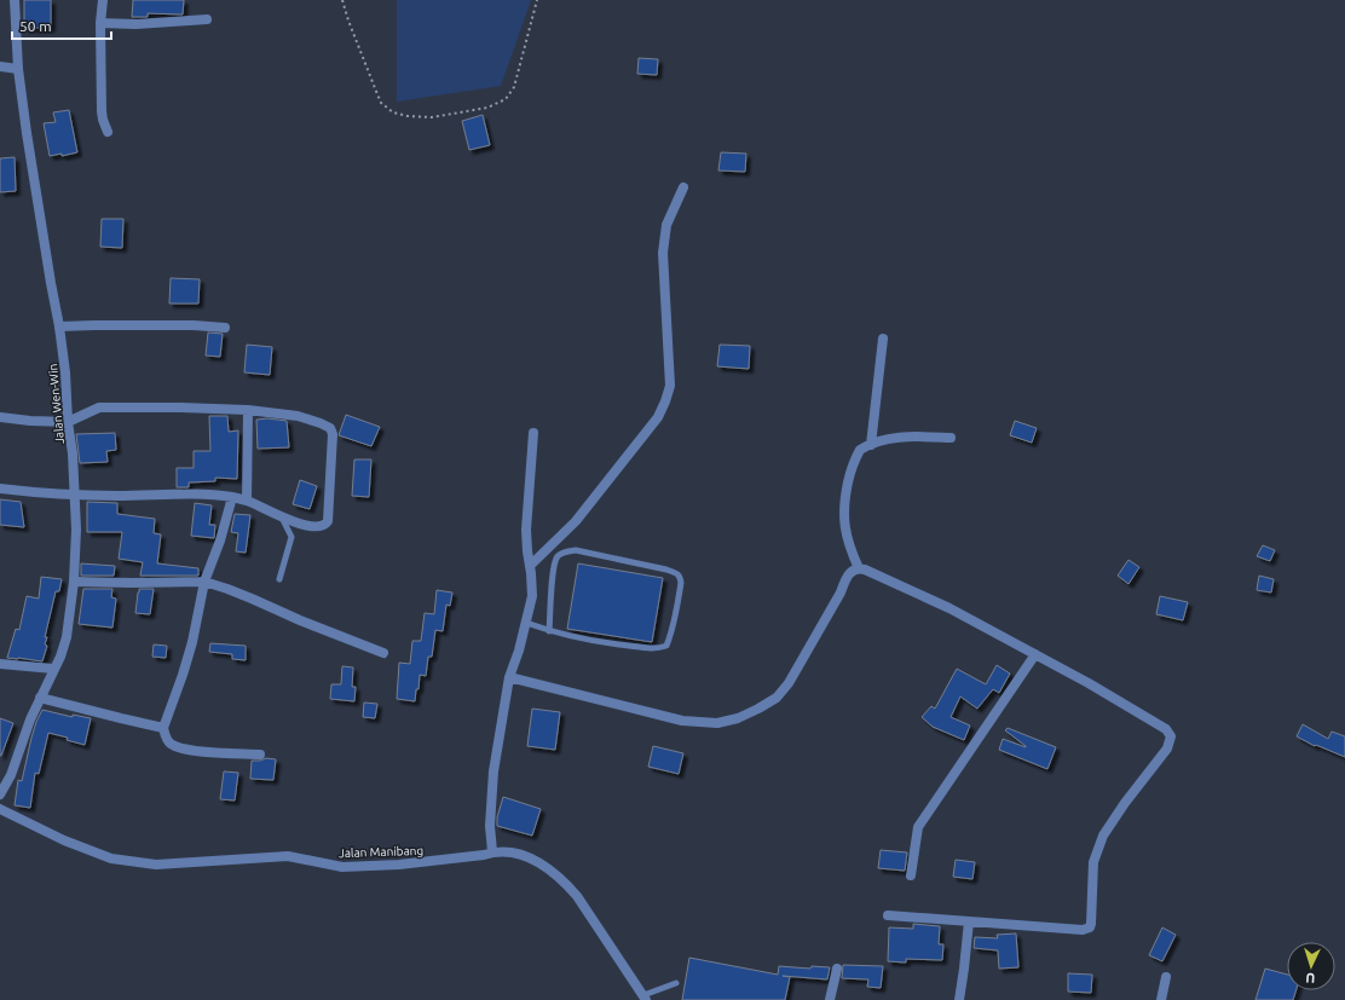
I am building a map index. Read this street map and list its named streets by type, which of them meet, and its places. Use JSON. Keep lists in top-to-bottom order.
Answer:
{
  "streets": {
    "street": ["Jalan Wen-Win", "Jalan Manibang"]
  },
  "scale_bar": "50 m",
  "north": "bottom"
}
